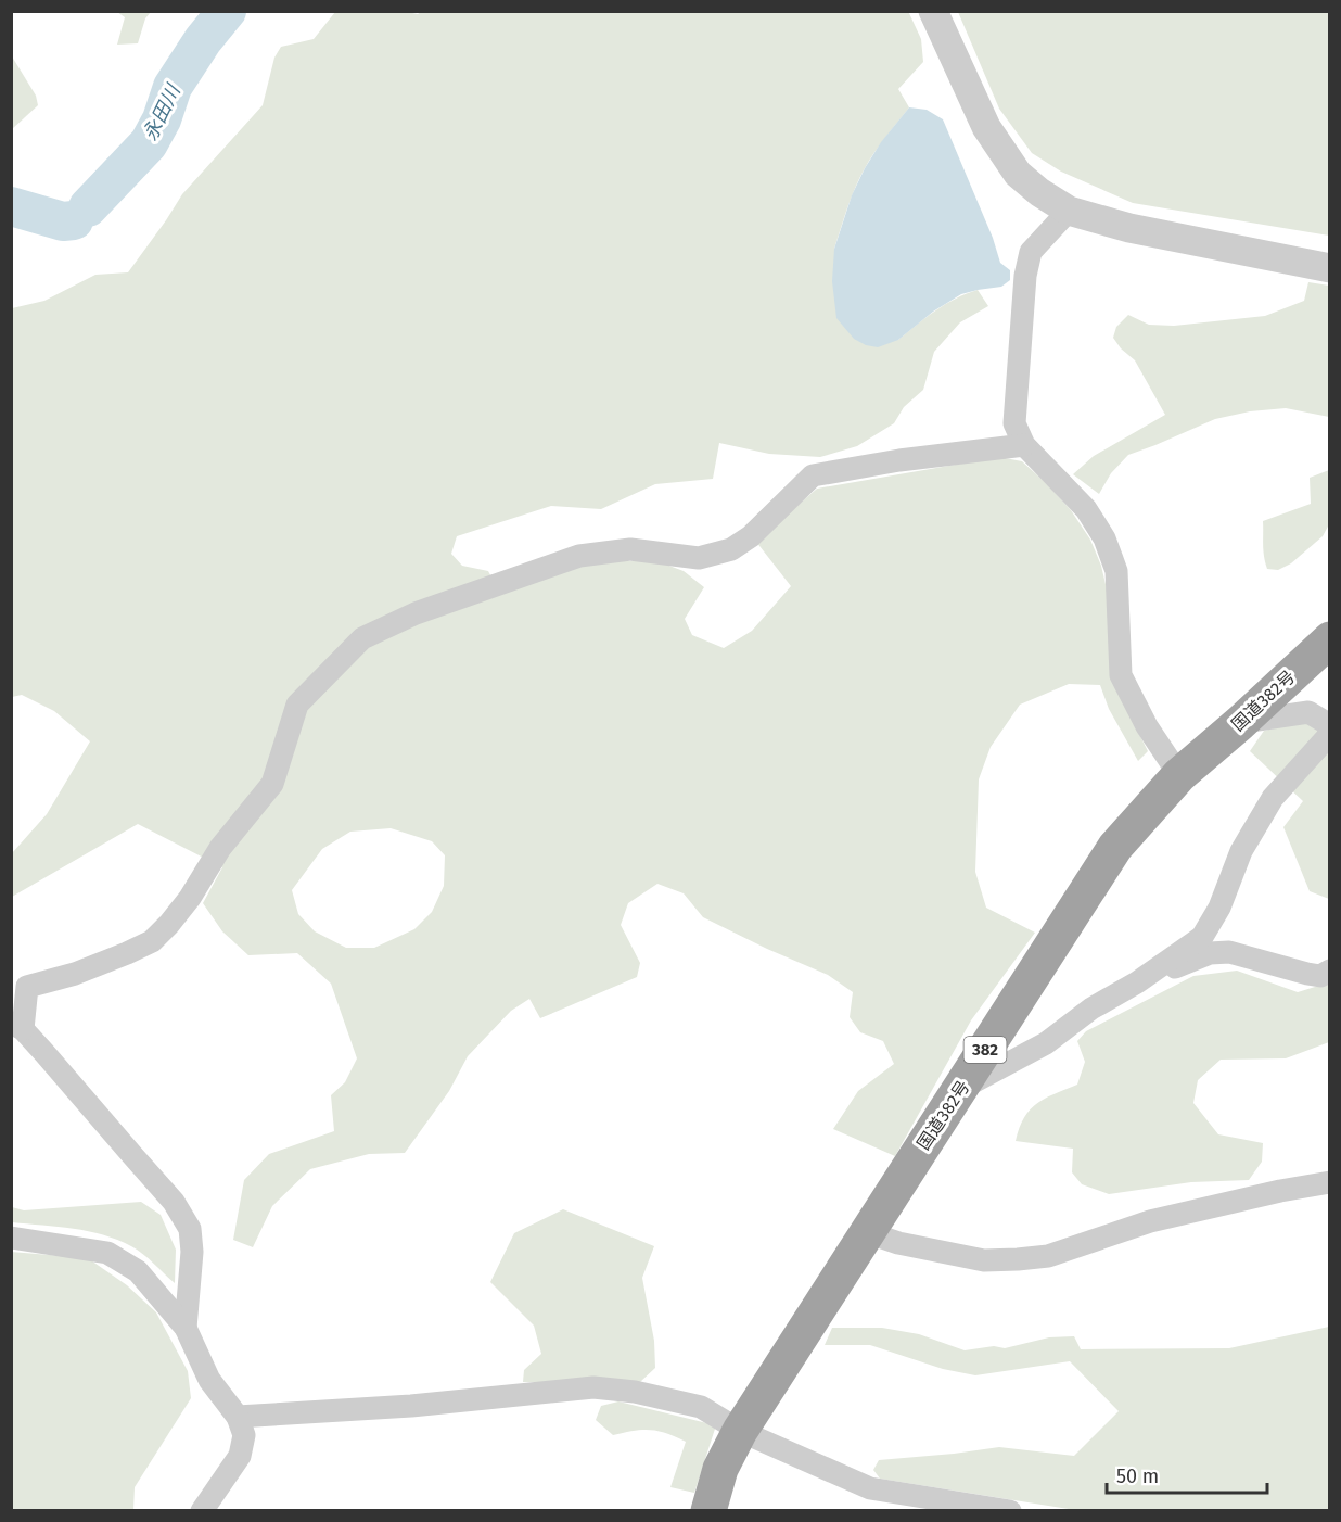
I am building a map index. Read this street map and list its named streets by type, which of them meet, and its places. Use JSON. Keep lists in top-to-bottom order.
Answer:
{
  "streets": {
    "highway": ["国道382号", "382"]
  },
  "water": ["永田川"],
  "scale_bar": "50 m"
}
